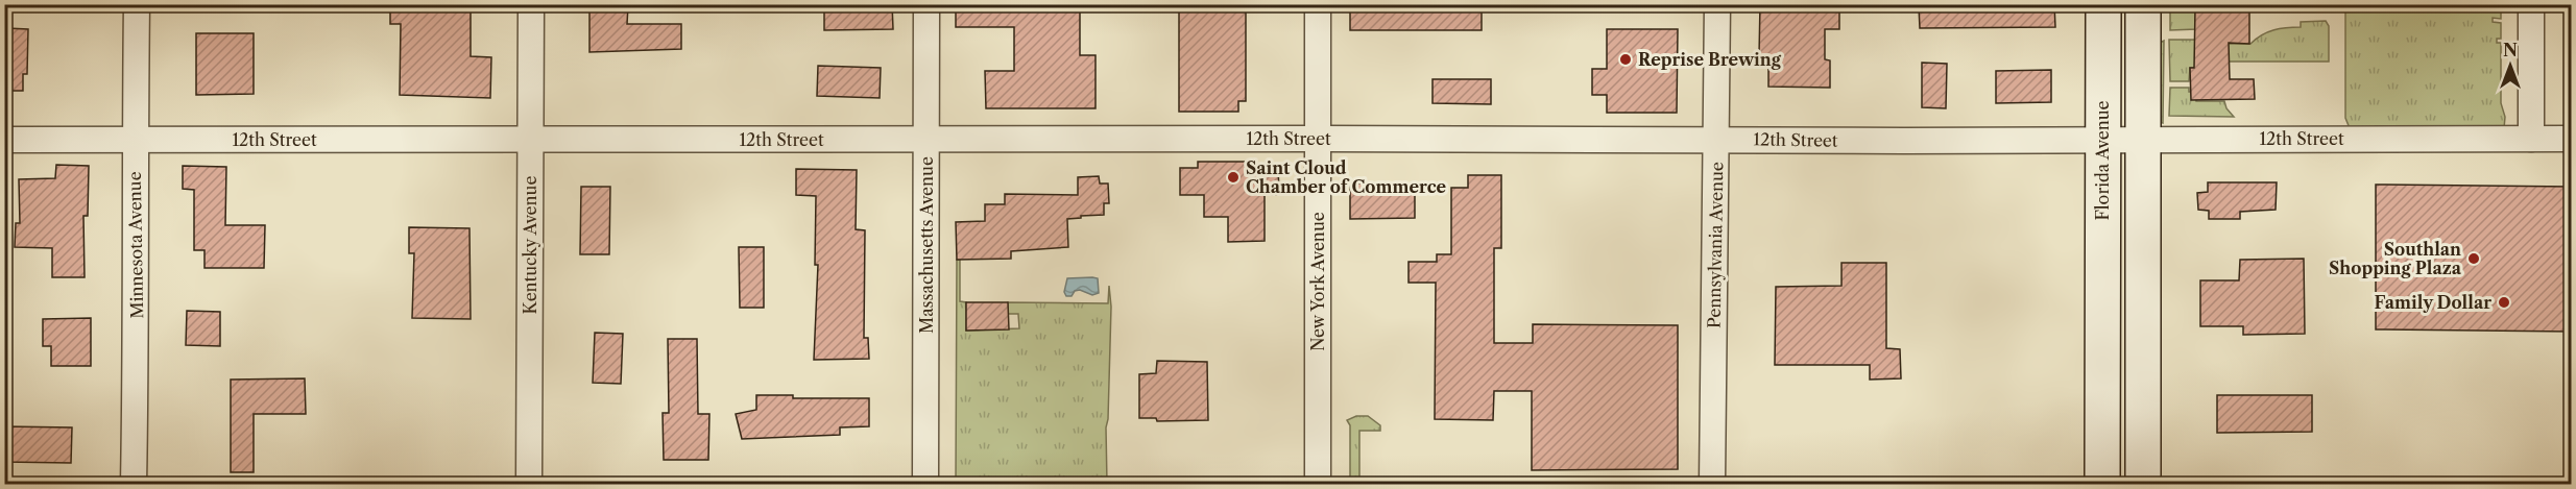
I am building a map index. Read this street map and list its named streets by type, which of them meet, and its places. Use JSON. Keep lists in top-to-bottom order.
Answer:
{
  "streets": {
    "main road": ["Florida Avenue"],
    "street": [
      "12th Street",
      "Minnesota Avenue",
      "Kentucky Avenue",
      "Massachusetts Avenue",
      "Pennsylvania Avenue",
      "New York Avenue"
    ]
  },
  "crossings": [
    ["12th Street", "Florida Avenue"],
    ["12th Street", "Minnesota Avenue"],
    ["12th Street", "Kentucky Avenue"],
    ["12th Street", "Massachusetts Avenue"],
    ["12th Street", "Pennsylvania Avenue"],
    ["12th Street", "New York Avenue"]
  ],
  "places": [
    "Reprise Brewing",
    "Saint Cloud Chamber of Commerce",
    "Southlan Shopping Plaza",
    "Family Dollar"
  ],
  "north": "top"
}
